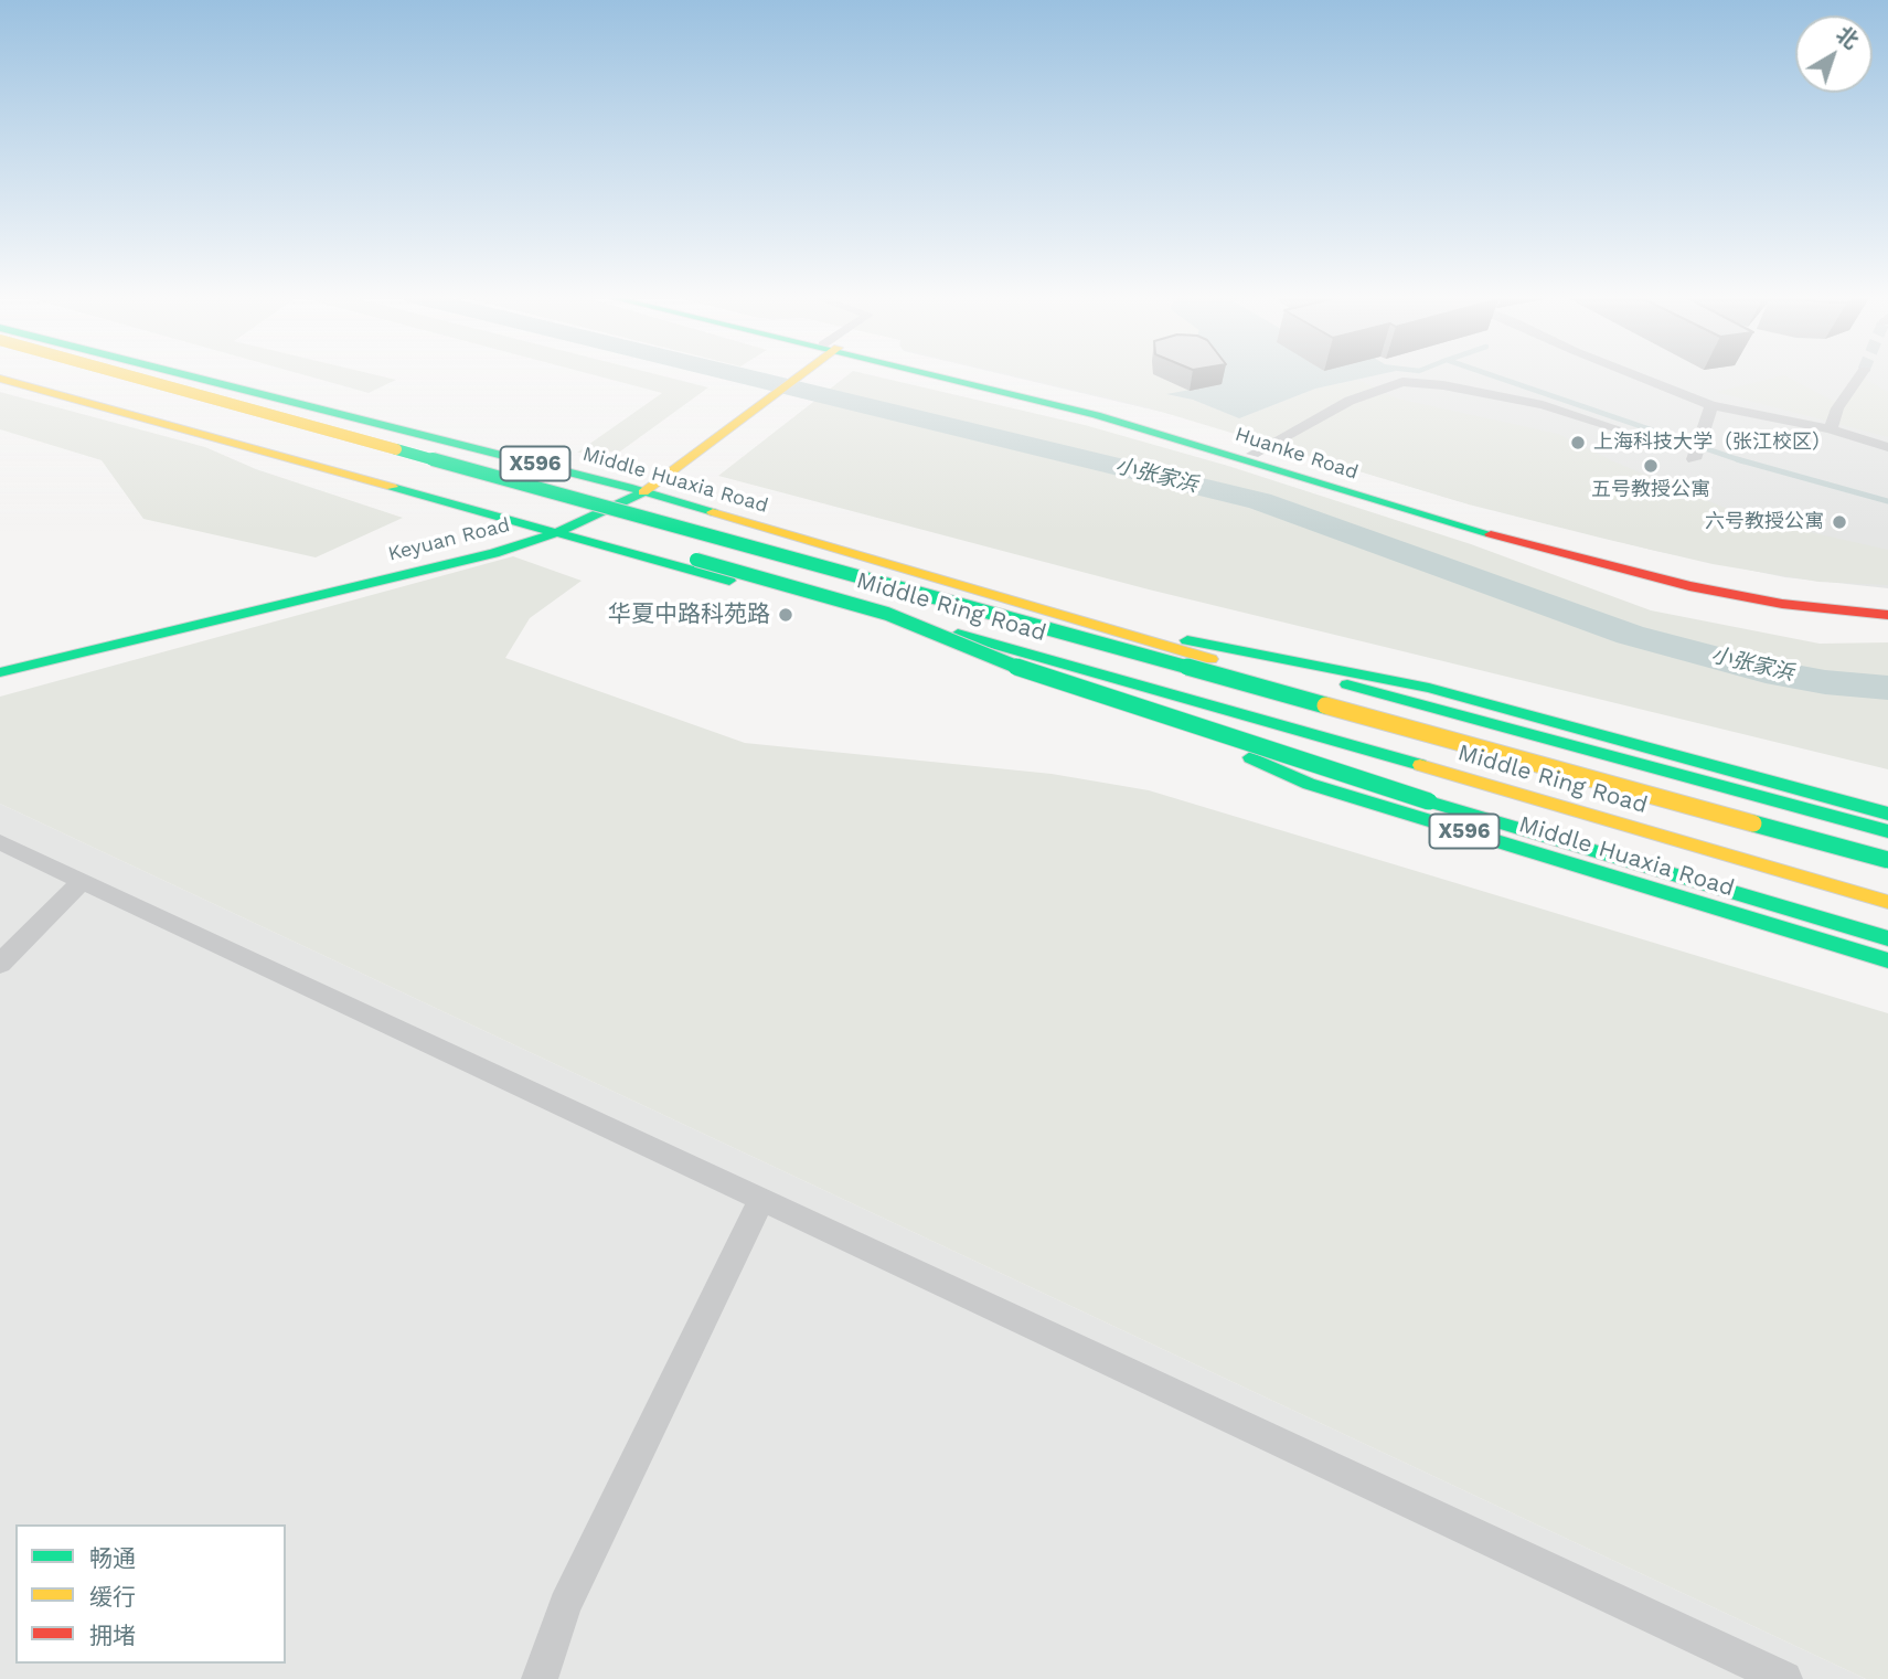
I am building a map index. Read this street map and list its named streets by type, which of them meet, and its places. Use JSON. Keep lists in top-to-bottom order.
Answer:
{
  "streets": {
    "main road": [
      "Huanke Road",
      "X596",
      "Middle Huaxia Road",
      "Keyuan Road",
      "Middle Ring Road"
    ]
  },
  "crossings": [
    ["Middle Huaxia Road", "Keyuan Road"]
  ],
  "water": ["小张家浜"],
  "places": [
    "上海科技大学（张江校区）",
    "五号教授公寓",
    "六号教授公寓",
    "华夏中路科苑路"
  ],
  "legend": ["畅通", "缓行", "拥堵"],
  "north": "top right"
}
